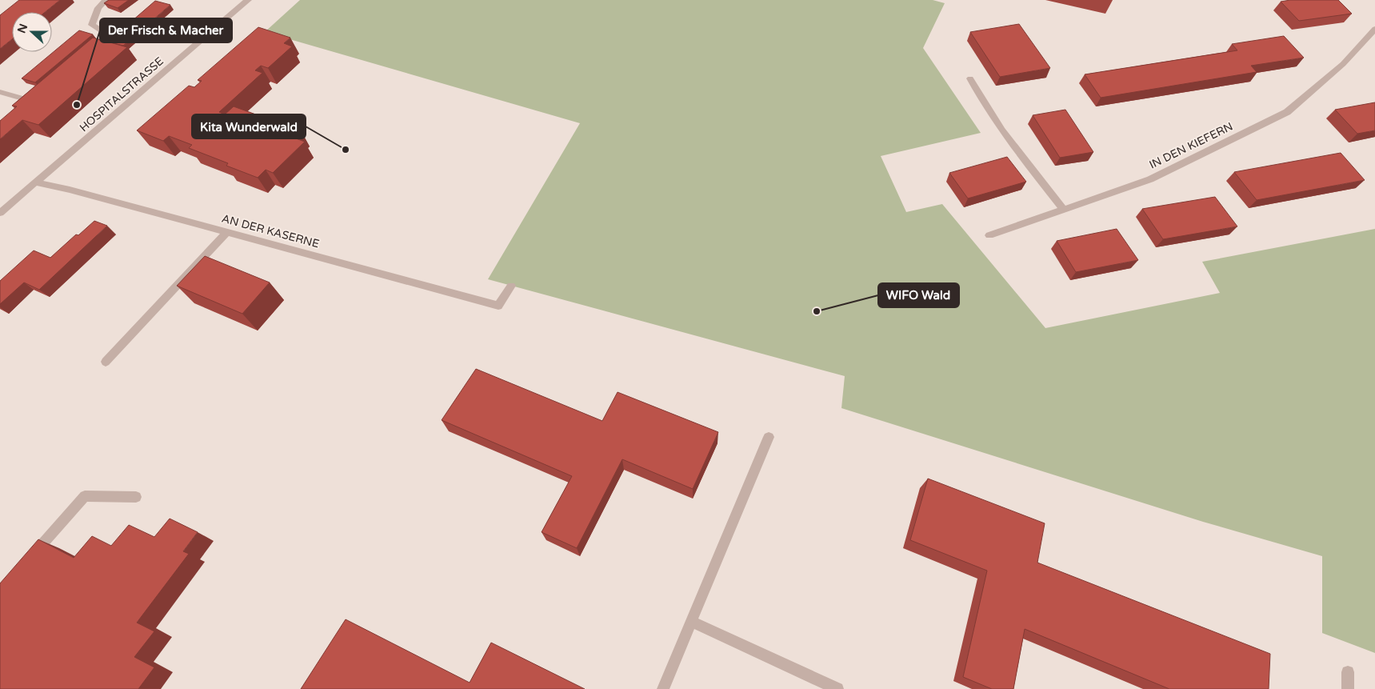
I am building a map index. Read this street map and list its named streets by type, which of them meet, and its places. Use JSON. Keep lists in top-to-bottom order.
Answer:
{
  "streets": {
    "street": ["HOSPITALSTRASSE", "IN DEN KIEFERN", "AN DER KASERNE"]
  },
  "crossings": [
    ["HOSPITALSTRASSE", "AN DER KASERNE"]
  ],
  "places": ["Der Frisch & Macher", "Kita Wunderwald", "WIFO Wald"],
  "north": "left"
}
